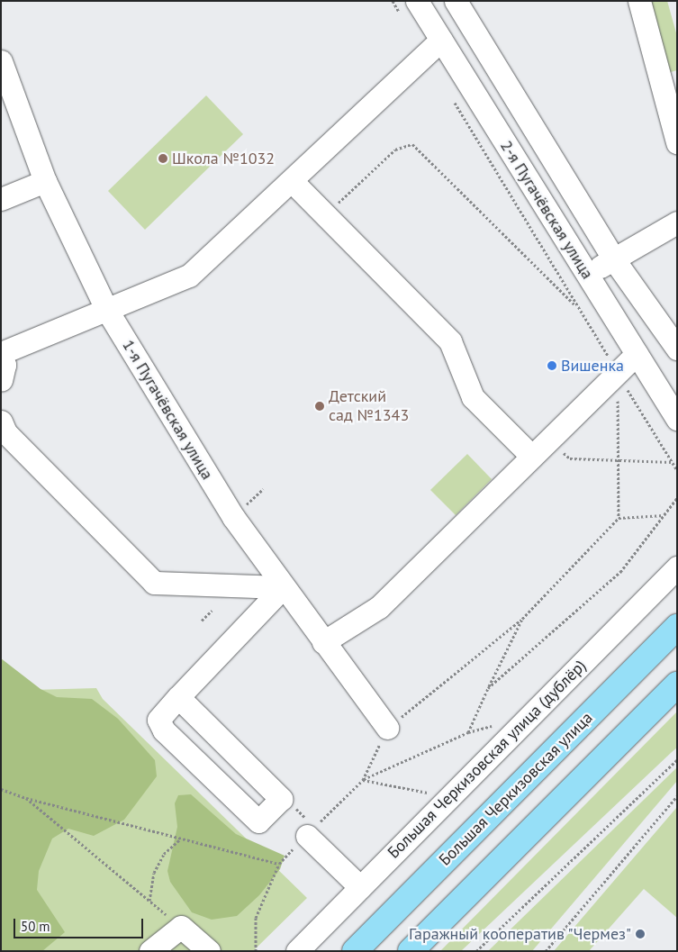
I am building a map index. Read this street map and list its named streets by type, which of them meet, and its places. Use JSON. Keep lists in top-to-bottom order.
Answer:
{
  "streets": {
    "main road": ["Большая Черкизовская улица"],
    "street": ["2-я Пугачёвская улица", "1-я Пугачёвская улица", "Большая Черкизовская улица (дублёр)"]
  },
  "places": [
    "Школа №1032",
    "Вишенка",
    "Детский сад №1343",
    "Гаражный кооператив \"Чермез\""
  ],
  "scale_bar": "50 m"
}
